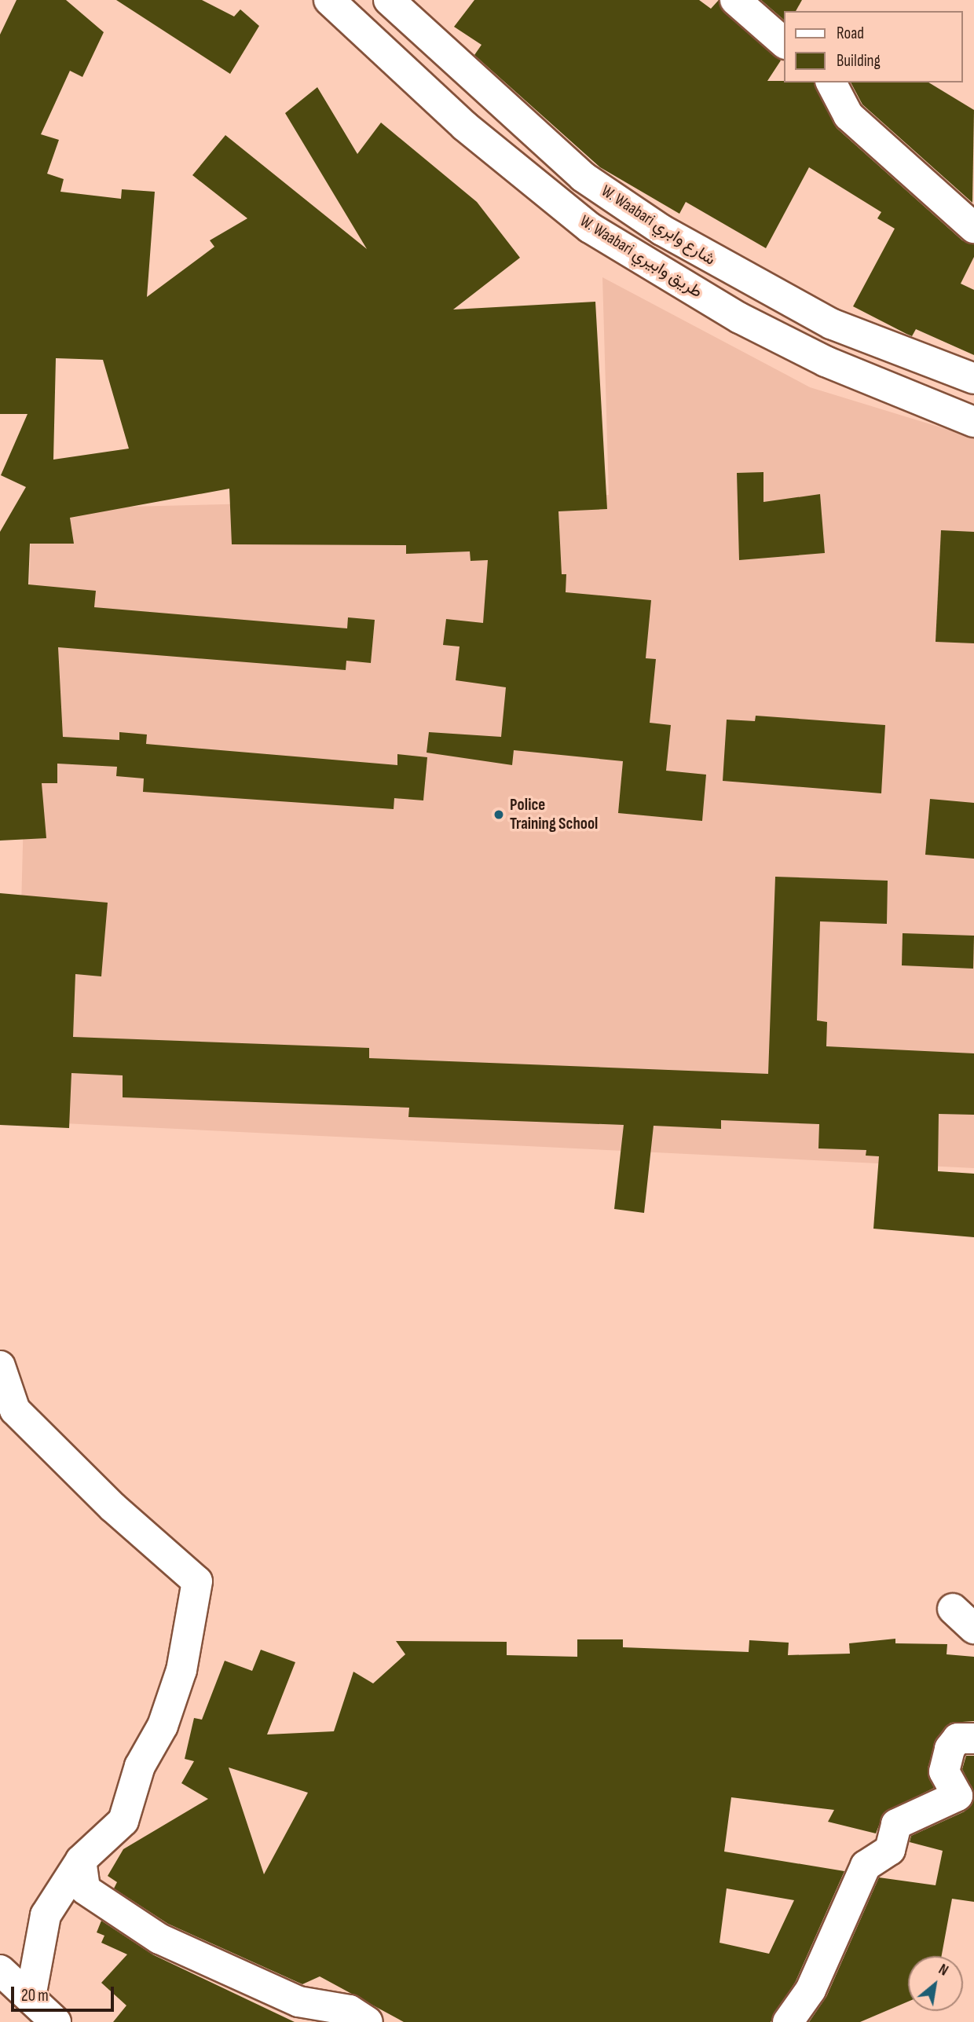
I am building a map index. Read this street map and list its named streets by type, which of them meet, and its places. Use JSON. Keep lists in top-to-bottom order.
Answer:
{
  "streets": {
    "street": ["W. Waabari شارع وابري", "W. Waabari طريق وابيري"]
  },
  "places": ["Police Training School"],
  "legend": ["Road", "Building"],
  "scale_bar": "20 m",
  "north": "top right"
}
